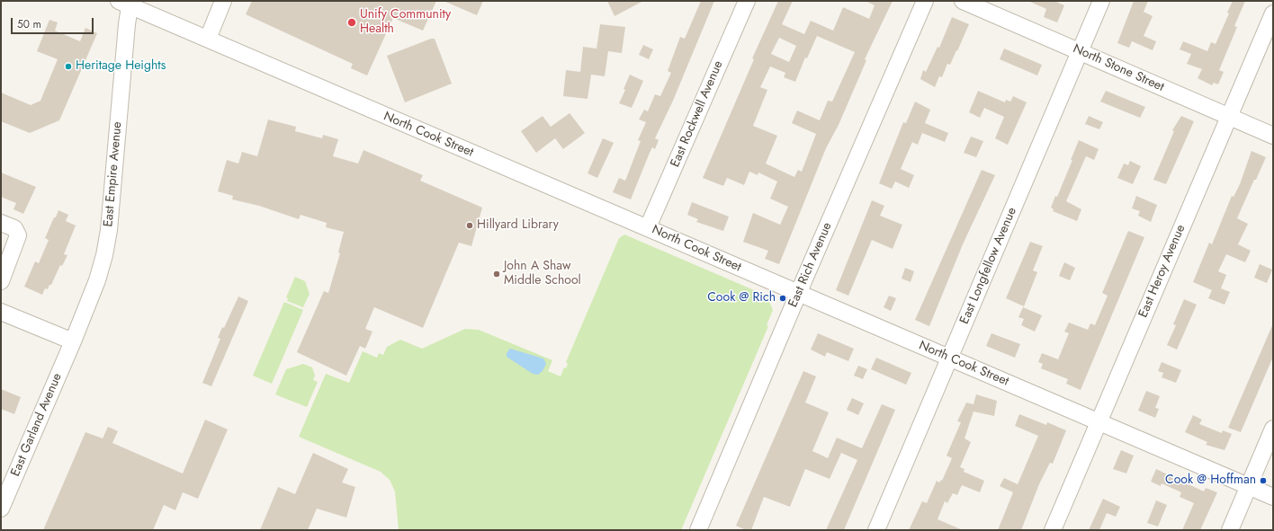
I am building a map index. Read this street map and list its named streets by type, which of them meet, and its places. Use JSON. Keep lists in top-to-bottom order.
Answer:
{
  "streets": {
    "street": [
      "North Stone Street",
      "East Rockwell Avenue",
      "North Cook Street",
      "East Empire Avenue",
      "East Rich Avenue",
      "East Longfellow Avenue",
      "East Heroy Avenue",
      "East Garland Avenue"
    ]
  },
  "crossings": [
    ["North Stone Street", "East Longfellow Avenue"],
    ["North Stone Street", "East Heroy Avenue"],
    ["East Rockwell Avenue", "North Cook Street"],
    ["North Cook Street", "East Empire Avenue"],
    ["North Cook Street", "East Rich Avenue"],
    ["North Cook Street", "East Longfellow Avenue"],
    ["North Cook Street", "East Heroy Avenue"],
    ["East Empire Avenue", "East Garland Avenue"]
  ],
  "places": [
    "Unify Community Health",
    "Heritage Heights",
    "Hillyard Library",
    "John A Shaw Middle School",
    "Cook @ Rich",
    "Cook @ Hoffman"
  ],
  "scale_bar": "50 m"
}
